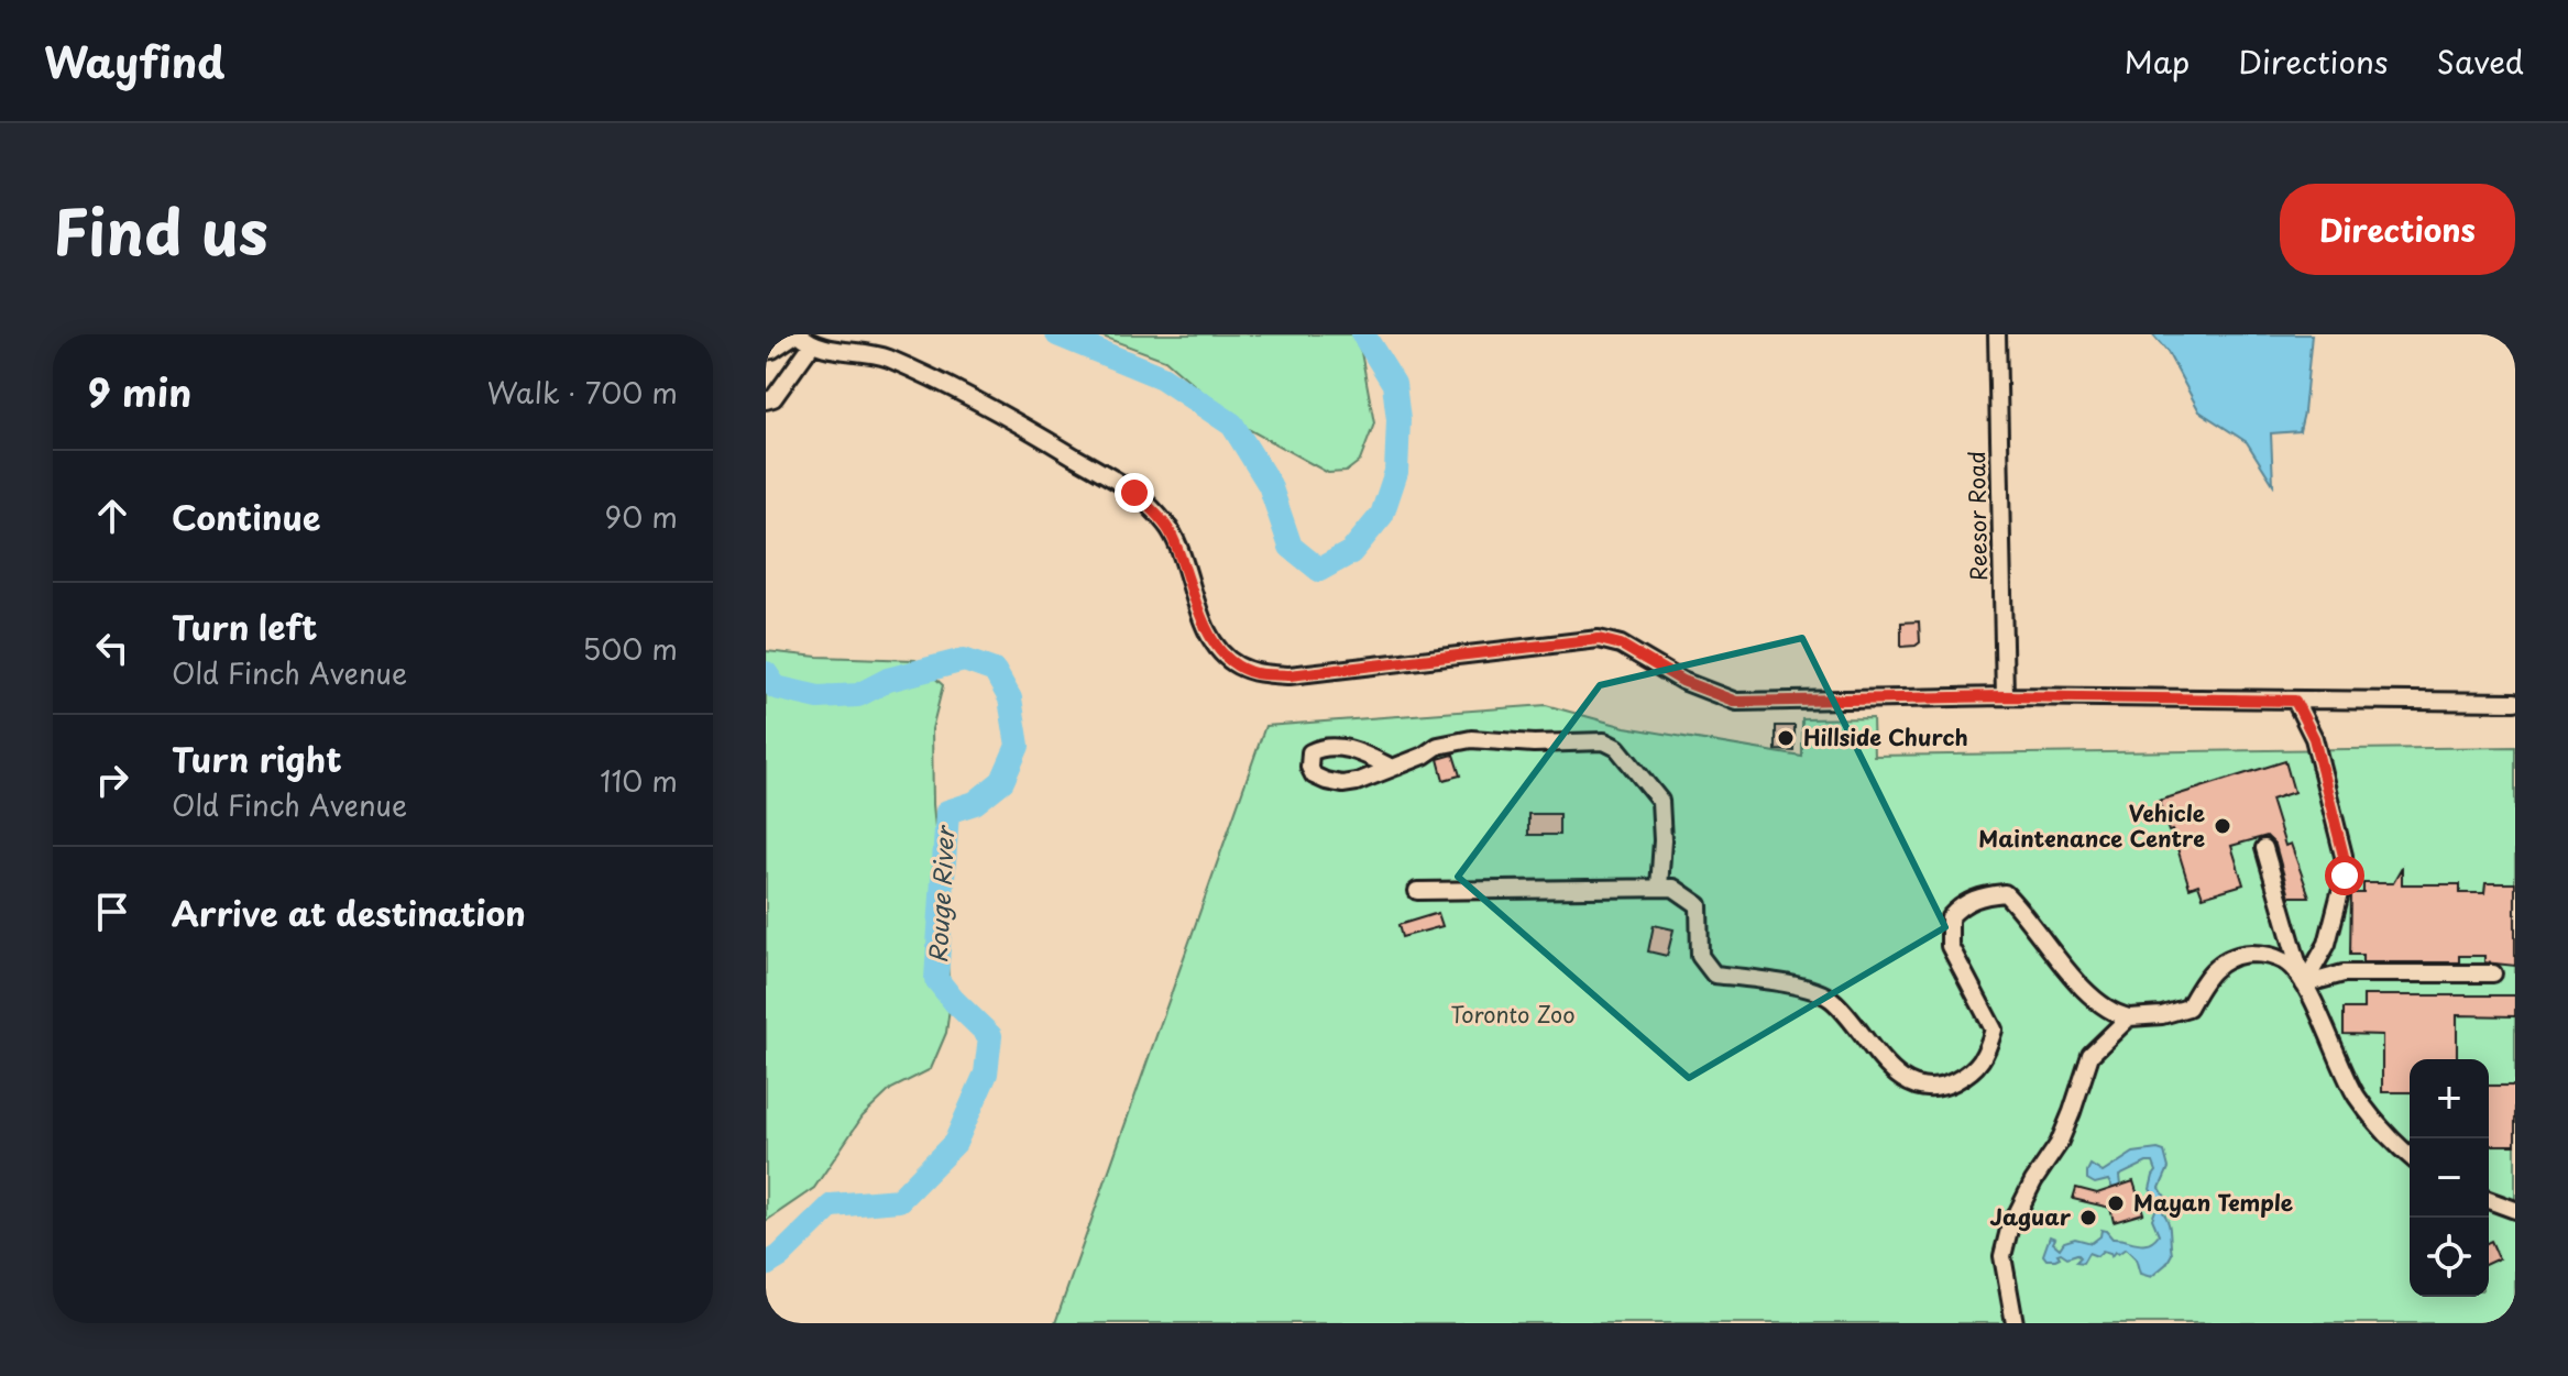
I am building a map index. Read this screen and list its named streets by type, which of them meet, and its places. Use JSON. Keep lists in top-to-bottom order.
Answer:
{
  "streets": {
    "street": ["Reesor Road"]
  },
  "water": ["Rouge River"],
  "parks": ["Toronto Zoo"],
  "places": [
    "Hillside Church",
    "Vehicle Maintenance Centre",
    "Mayan Temple",
    "Jaguar"
  ],
  "page": {
    "header": "Wayfind",
    "nav": ["Map", "Directions", "Saved"],
    "title": "Find us",
    "buttons": "Directions",
    "heading": ["9 min", "Walk · 700 m"],
    "list": [
      ["Continue", "90 m"],
      ["Turn left", "Old Finch Avenue", "500 m"],
      ["Turn right", "Old Finch Avenue", "110 m"],
      "Arrive at destination"
    ],
    "map_buttons": ["+", "−"]
  }
}
